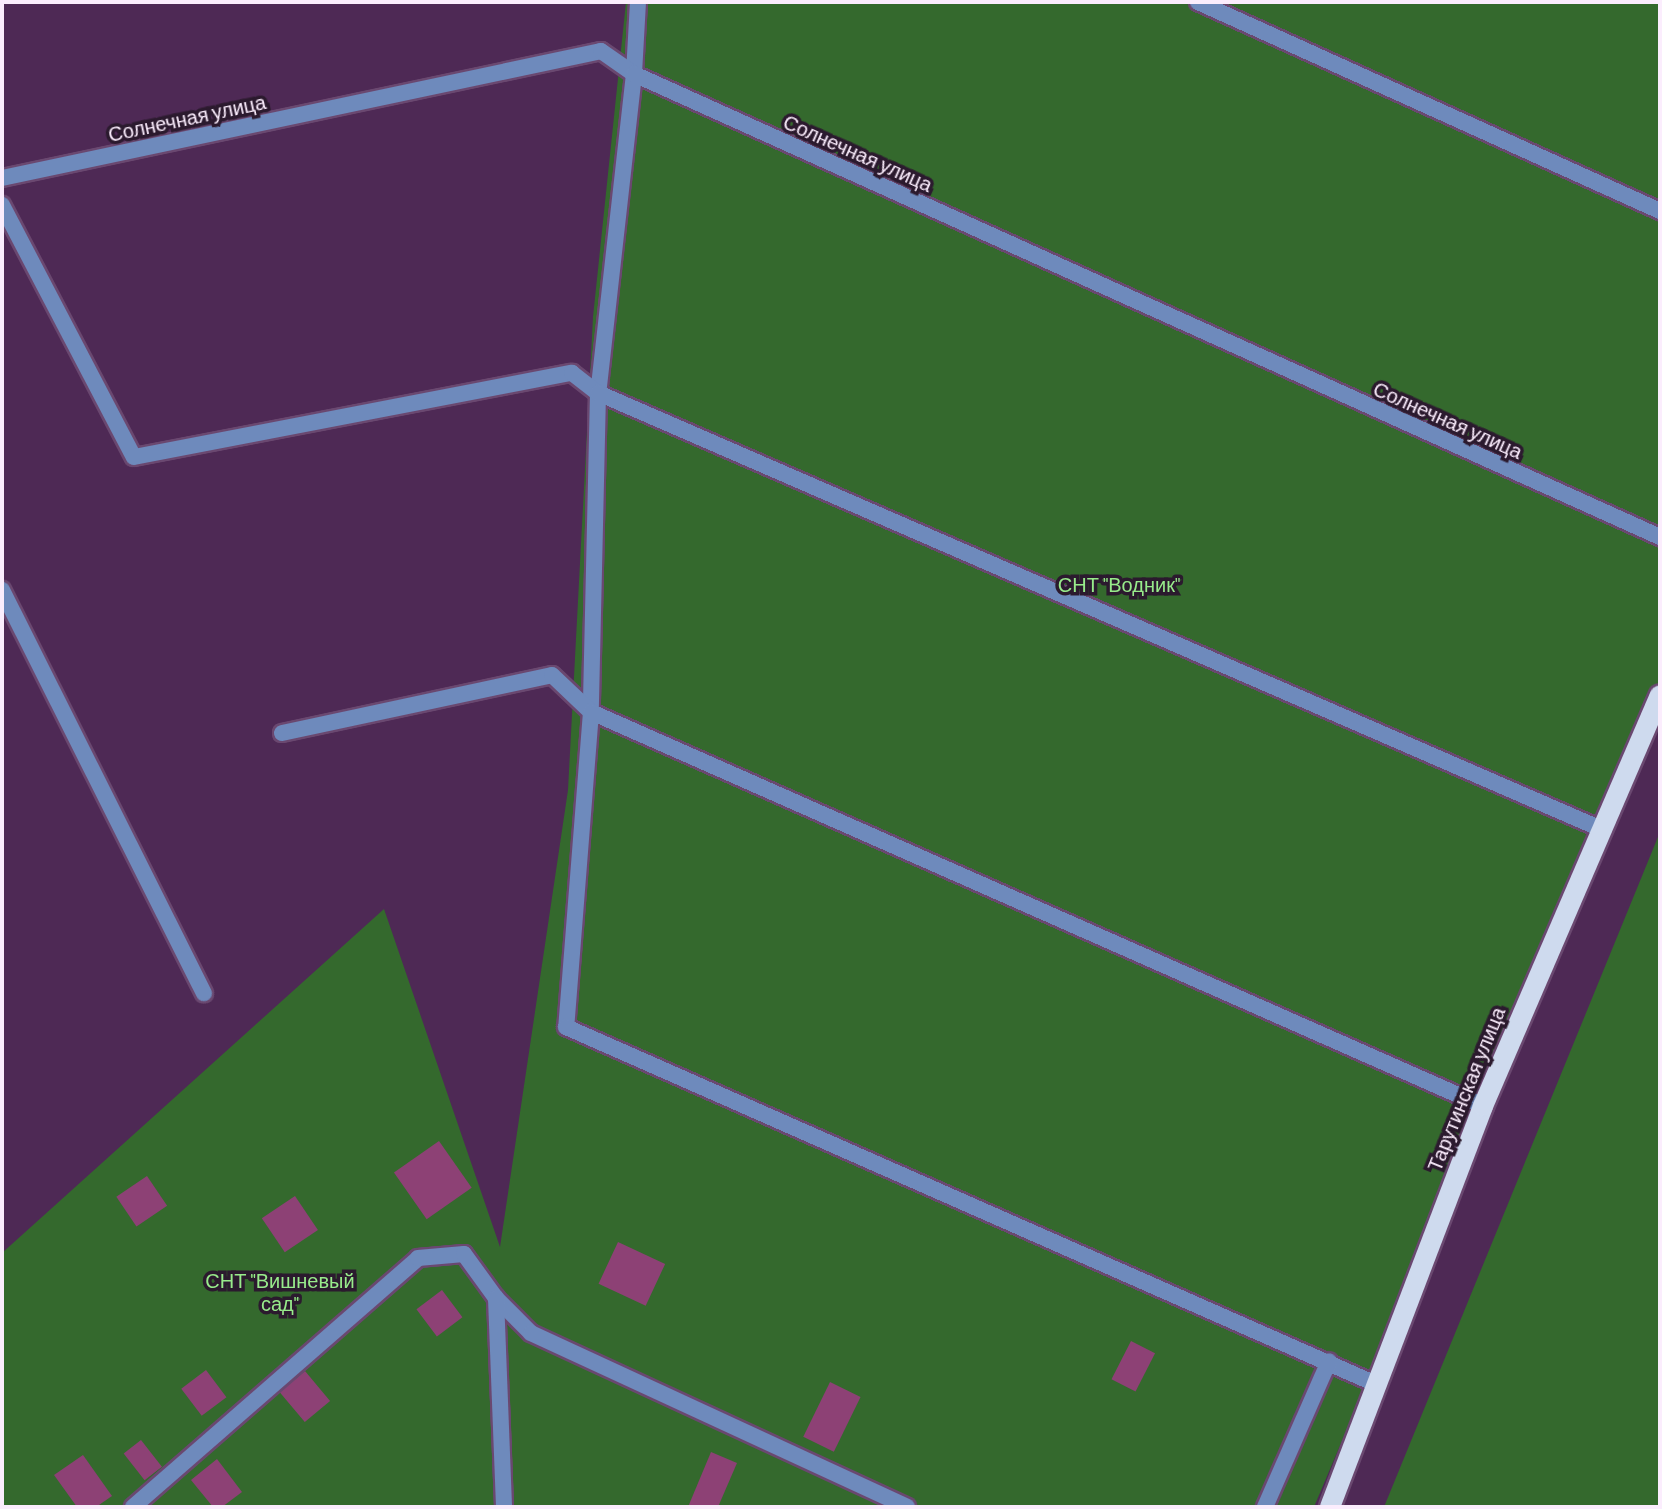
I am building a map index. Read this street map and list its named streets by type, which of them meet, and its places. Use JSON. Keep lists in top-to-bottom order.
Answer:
{
  "streets": {
    "main road": ["Тарутинская улица"],
    "lane": ["Солнечная улица"]
  },
  "parks": ["СНТ \"Водник\"", "СНТ \"Вишневый сад\""]
}
